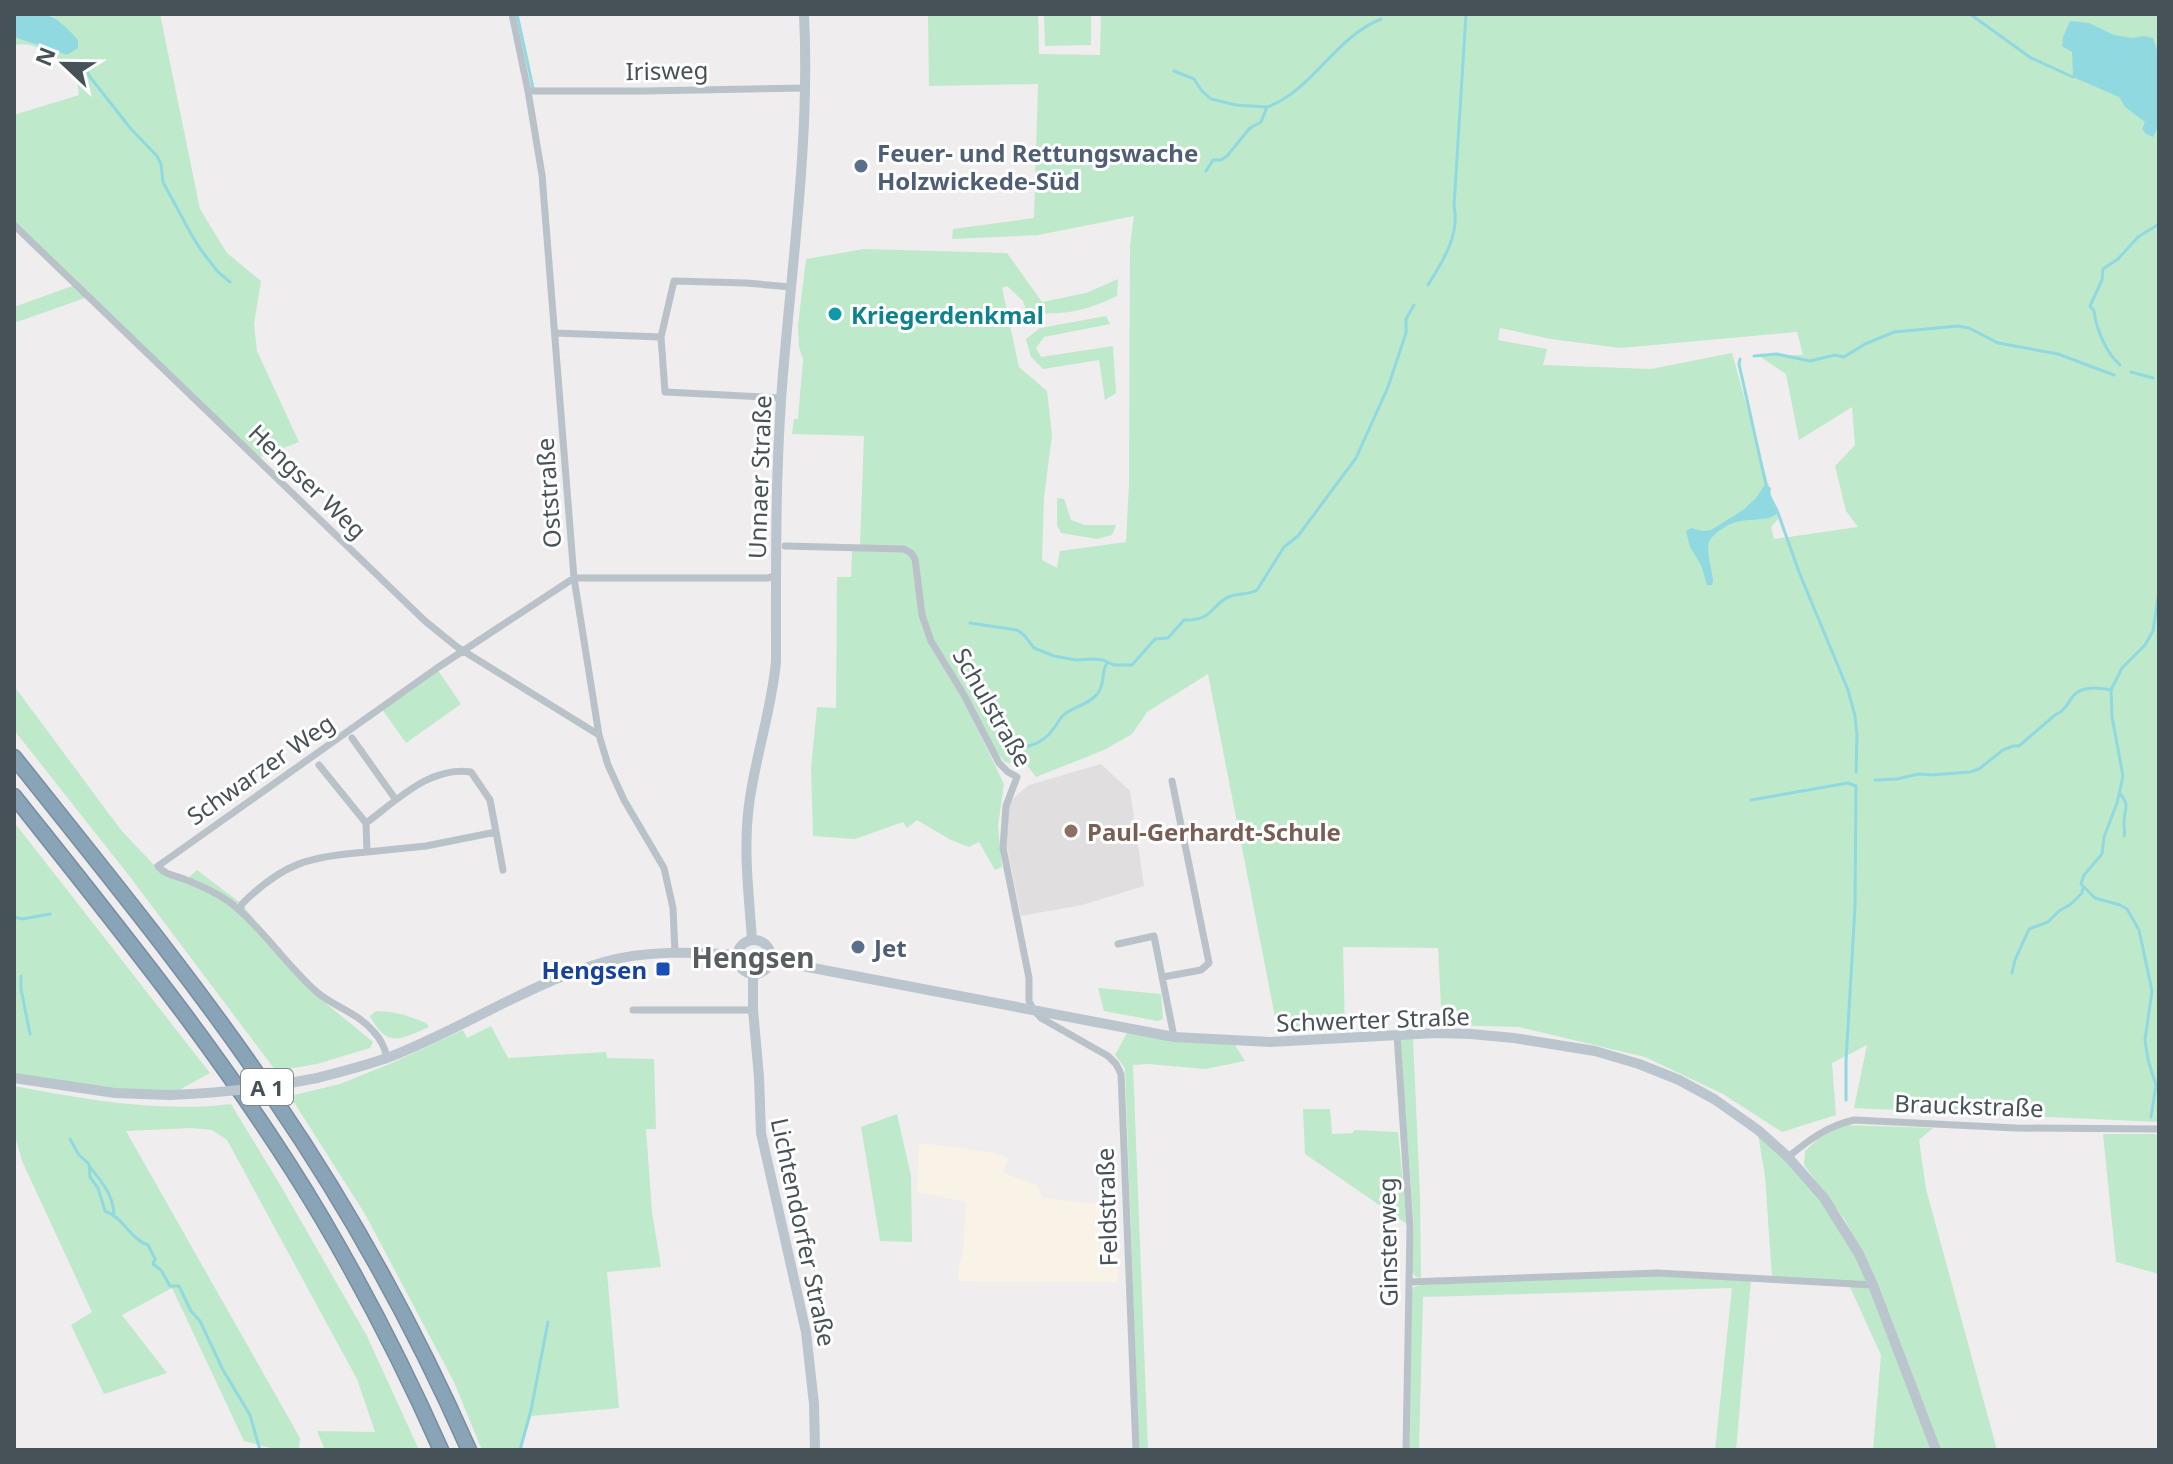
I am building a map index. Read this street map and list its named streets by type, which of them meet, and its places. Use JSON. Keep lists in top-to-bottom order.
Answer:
{
  "streets": {
    "highway": ["A 1"],
    "main road": ["Unnaer Straße", "Schwerter Straße", "Lichtendorfer Straße"],
    "street": [
      "Irisweg",
      "Hengser Weg",
      "Oststraße",
      "Schulstraße",
      "Schwarzer Weg",
      "Brauckstraße",
      "Feldstraße",
      "Ginsterweg"
    ]
  },
  "crossings": [
    ["Irisweg", "Unnaer Straße"],
    ["Irisweg", "Oststraße"],
    ["Unnaer Straße", "Schwerter Straße"],
    ["Unnaer Straße", "Lichtendorfer Straße"],
    ["Hengser Weg", "Oststraße"],
    ["Hengser Weg", "Schwarzer Weg"],
    ["Schulstraße", "Schwerter Straße"],
    ["Schulstraße", "Feldstraße"],
    ["Schwerter Straße", "Brauckstraße"],
    ["Schwerter Straße", "Feldstraße"],
    ["Schwerter Straße", "Lichtendorfer Straße"],
    ["Schwerter Straße", "Ginsterweg"]
  ],
  "districts": ["Hengsen"],
  "places": {
    "other": [
      "Feuer- und Rettungswache Holzwickede-Süd",
      "Kriegerdenkmal",
      "Paul-Gerhardt-Schule",
      "Jet"
    ],
    "transit": ["Hengsen"]
  },
  "north": "left"
}
